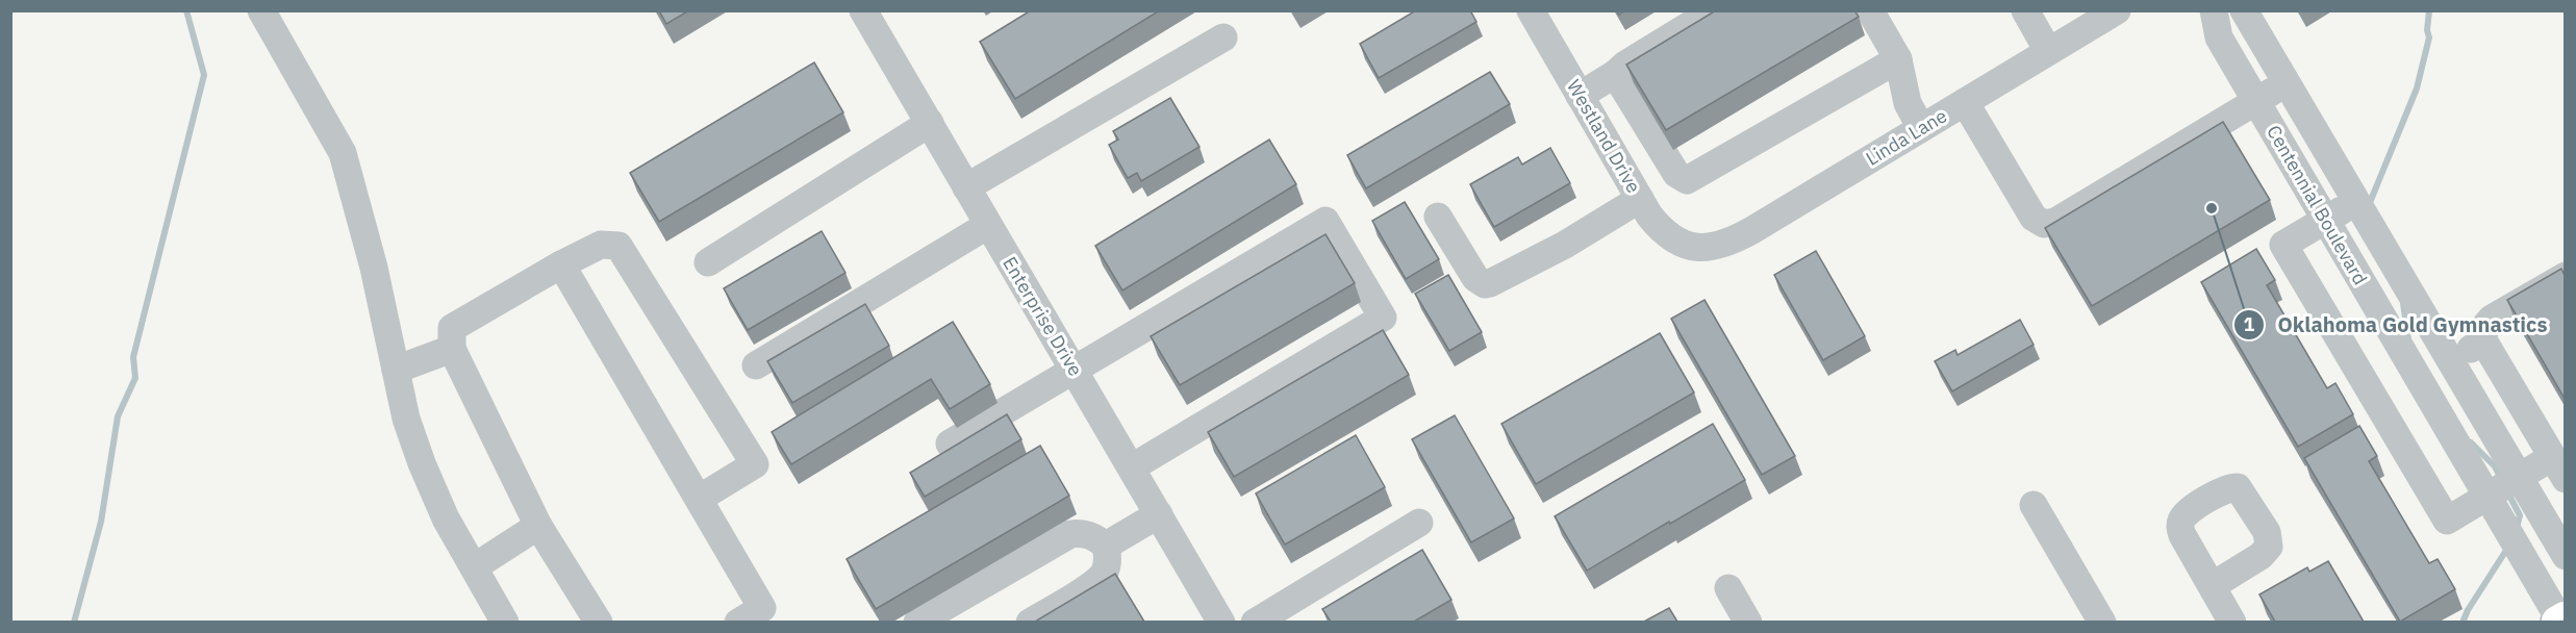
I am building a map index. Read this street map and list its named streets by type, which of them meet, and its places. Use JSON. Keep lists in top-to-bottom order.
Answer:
{
  "streets": {
    "street": [
      "Westland Drive",
      "Linda Lane",
      "Centennial Boulevard",
      "Enterprise Drive"
    ]
  },
  "crossings": [
    ["Westland Drive", "Linda Lane"]
  ],
  "places": ["Oklahoma Gold Gymnastics"]
}
